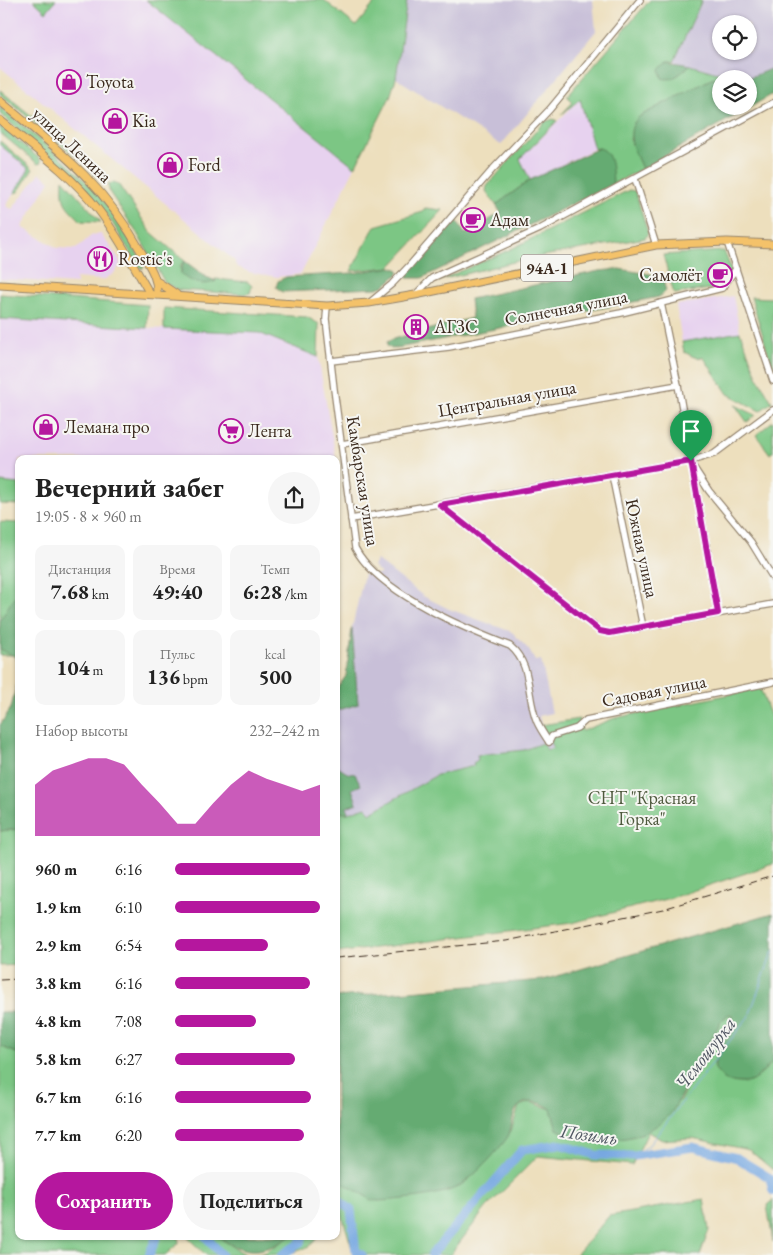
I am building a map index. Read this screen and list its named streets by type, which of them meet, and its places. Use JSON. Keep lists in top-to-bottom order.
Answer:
{
  "streets": {
    "main road": ["улица Ленина", "94А-1"],
    "street": [
      "Солнечная улица",
      "Центральная улица",
      "Камбарская улица",
      "Южная улица",
      "Садовая улица"
    ]
  },
  "crossings": [
    ["Солнечная улица", "Камбарская улица"],
    ["Центральная улица", "Камбарская улица"],
    ["Камбарская улица", "Садовая улица"]
  ],
  "water": ["Чемошурка", "Позимь"],
  "parks": ["СНТ \"Красная Горка\""],
  "places": {
    "shop": [
      "Toyota",
      "Kia",
      "Ford",
      "Лемана про"
    ],
    "cafe": ["Адам", "Самолёт"],
    "restaurant": ["Rostic's"],
    "building": ["АГЗС"],
    "supermarket": ["Лента"]
  },
  "page": {
    "heading": ["Вечерний забег", "19:05 · 8 × 960 m"],
    "stats": [
      ["Дистанция", "7.68 km"],
      ["Время", "49:40"],
      ["Темп", "6:28 /km"],
      ["104 m"],
      ["Пульс", "136 bpm"],
      ["kcal", "500"]
    ],
    "chart": ["Набор высоты", "232–242 m"],
    "list": [
      {
        "name": "960 m",
        "note": "6:16"
      },
      {
        "name": "1.9 km",
        "note": "6:10"
      },
      {
        "name": "2.9 km",
        "note": "6:54"
      },
      {
        "name": "3.8 km",
        "note": "6:16"
      },
      {
        "name": "4.8 km",
        "note": "7:08"
      },
      {
        "name": "5.8 km",
        "note": "6:27"
      },
      {
        "name": "6.7 km",
        "note": "6:16"
      },
      {
        "name": "7.7 km",
        "note": "6:20"
      }
    ],
    "buttons": ["Сохранить", "Поделиться"]
  }
}
